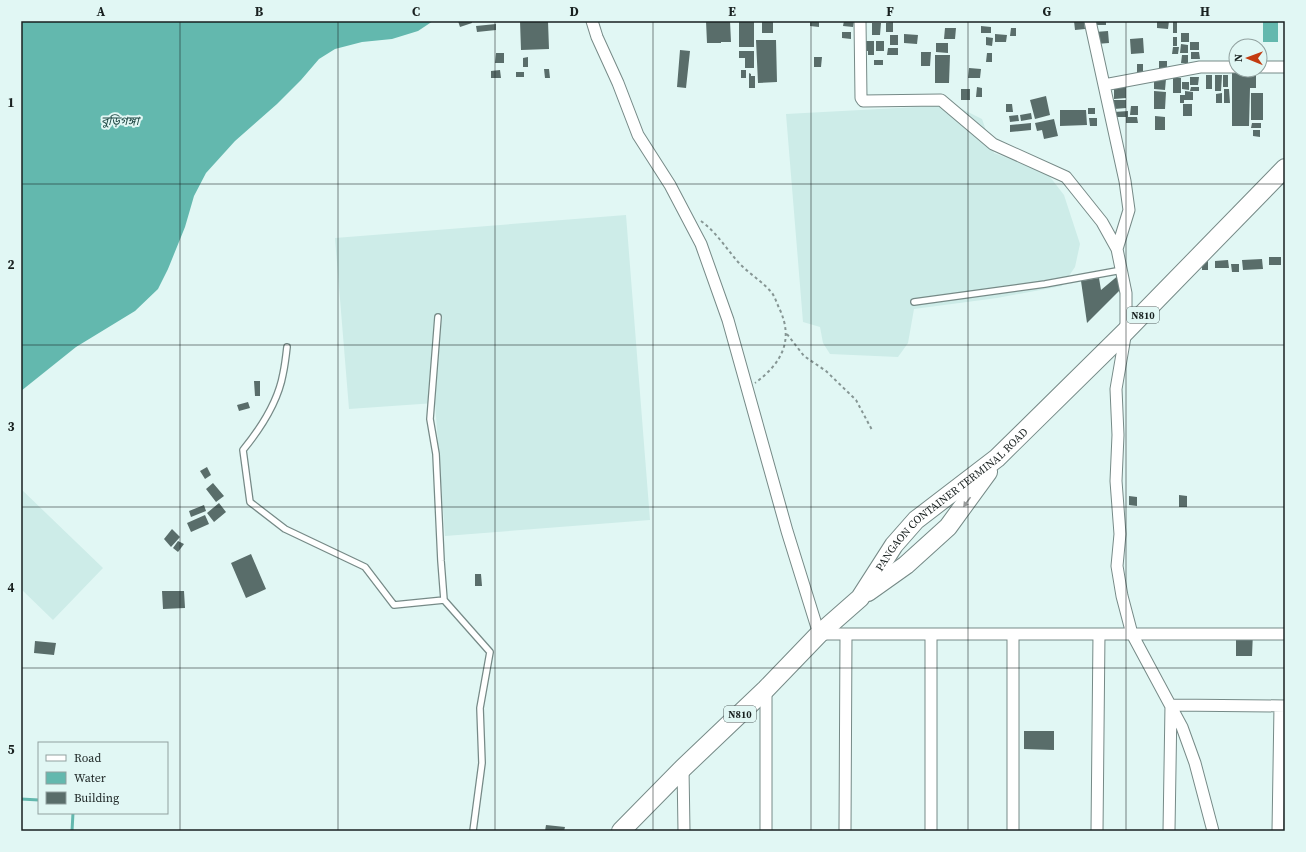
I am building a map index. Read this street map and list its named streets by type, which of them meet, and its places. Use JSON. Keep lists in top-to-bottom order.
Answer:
{
  "streets": {
    "highway": ["N810", "PANGAON CONTAINER TERMINAL ROAD"]
  },
  "crossings": [
    ["N810", "PANGAON CONTAINER TERMINAL ROAD"]
  ],
  "water": ["বুড়িগঙ্গা"],
  "legend": ["Road", "Water", "Building"],
  "north": "left",
  "grid": {
    "columns": [
      "A",
      "B",
      "C",
      "D",
      "E",
      "F",
      "G",
      "H"
    ],
    "rows": [
      "1",
      "2",
      "3",
      "4",
      "5"
    ]
  }
}
